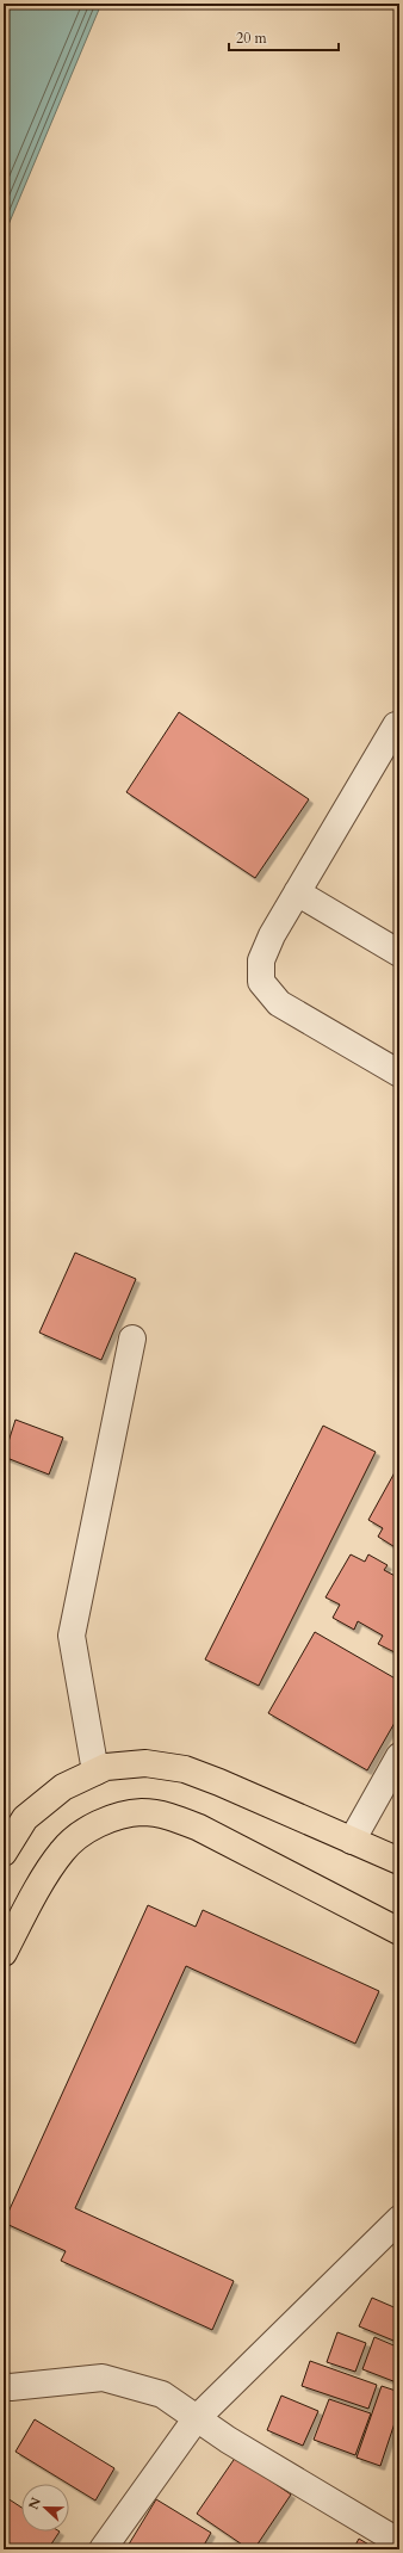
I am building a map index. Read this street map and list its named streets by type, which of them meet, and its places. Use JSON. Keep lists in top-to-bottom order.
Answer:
{
  "scale_bar": "20 m",
  "north": "left"
}
